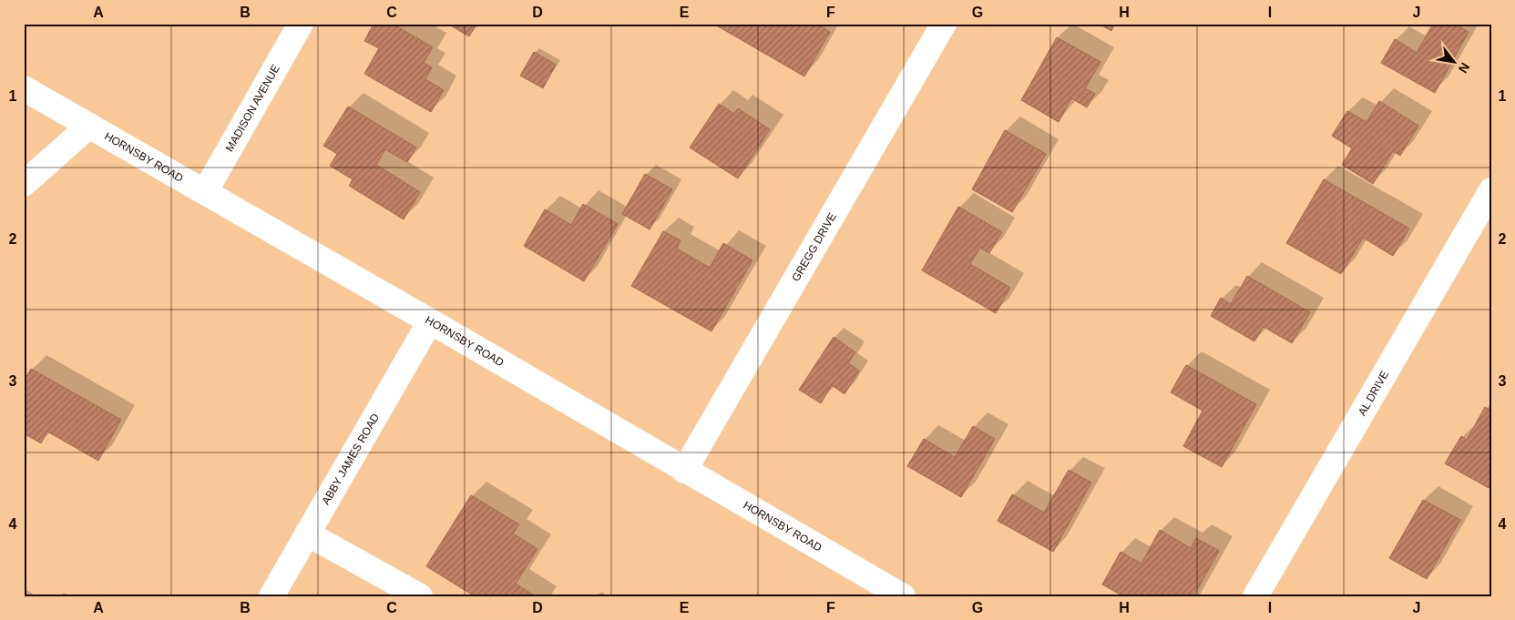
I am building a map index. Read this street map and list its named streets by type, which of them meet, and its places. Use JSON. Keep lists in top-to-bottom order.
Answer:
{
  "streets": {
    "street": [
      "MADISON AVENUE",
      "HORNSBY ROAD",
      "GREGG DRIVE",
      "AL DRIVE",
      "ABBY JAMES ROAD"
    ]
  },
  "crossings": [
    ["MADISON AVENUE", "HORNSBY ROAD"],
    ["HORNSBY ROAD", "GREGG DRIVE"],
    ["HORNSBY ROAD", "ABBY JAMES ROAD"]
  ],
  "north": "bottom right",
  "grid": {
    "columns": [
      "A",
      "B",
      "C",
      "D",
      "E",
      "F",
      "G",
      "H",
      "I",
      "J"
    ],
    "rows": [
      "1",
      "2",
      "3",
      "4"
    ]
  }
}
